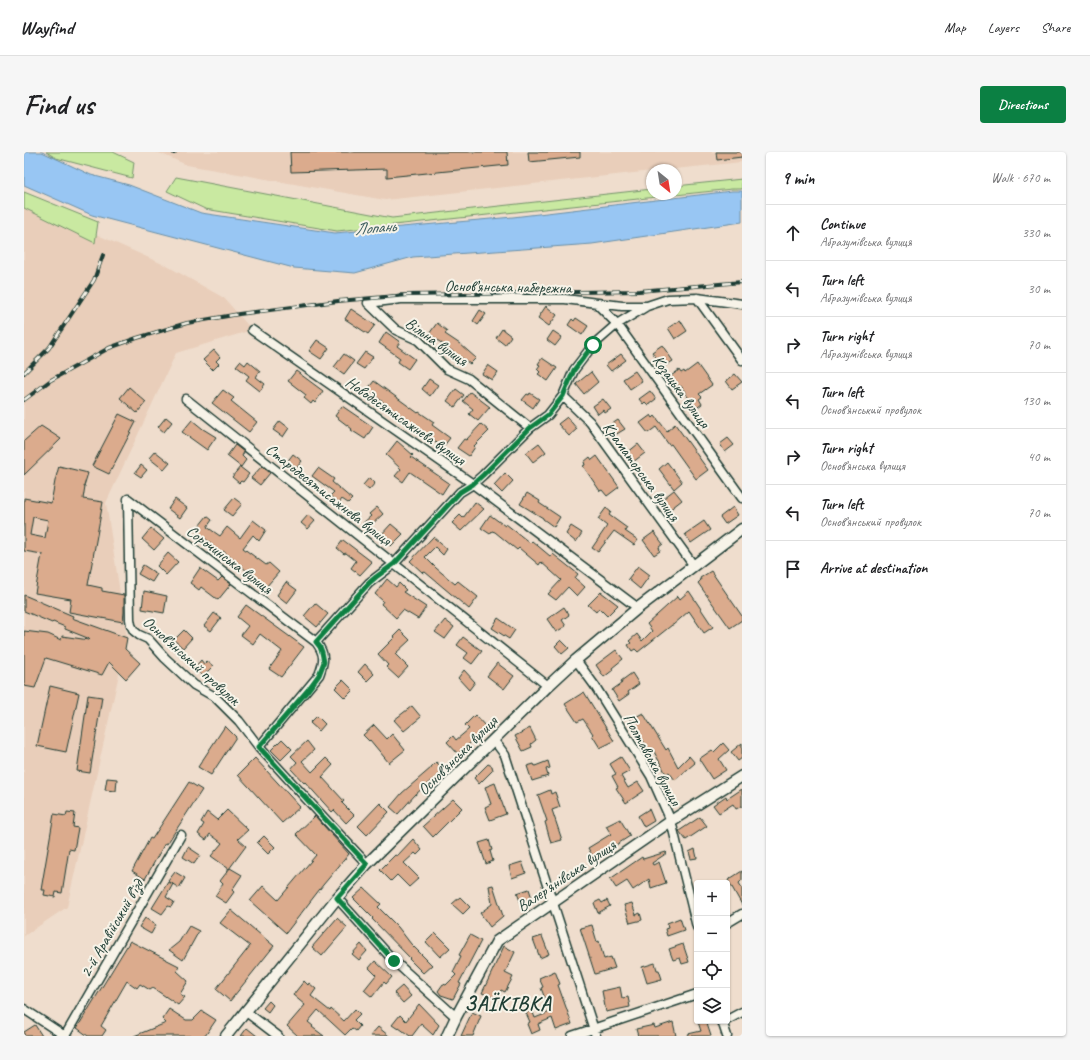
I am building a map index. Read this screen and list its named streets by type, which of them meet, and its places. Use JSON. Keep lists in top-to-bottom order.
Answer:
{
  "streets": {
    "street": [
      "Основ’янська набережна",
      "Вільна вулиця",
      "Козацька вулиця",
      "Новодесятисажнева вулиця",
      "Краматорська вулиця",
      "Стародесятисажнева вулиця",
      "Сорочинська вулиця",
      "Основ’янський провулок",
      "Основ’янська вулиця",
      "Полтавська вулиця",
      "Валер’янівська вулиця",
      "2-й Аравійський в’їзд"
    ]
  },
  "crossings": [
    ["Основ’янська набережна", "Вільна вулиця"],
    ["Основ’янська набережна", "Козацька вулиця"],
    ["Новодесятисажнева вулиця", "Основ’янська вулиця"],
    ["Краматорська вулиця", "Основ’янська вулиця"],
    ["Стародесятисажнева вулиця", "Основ’янська вулиця"],
    ["Сорочинська вулиця", "Основ’янський провулок"],
    ["Основ’янський провулок", "Основ’янська вулиця"],
    ["Основ’янська вулиця", "Полтавська вулиця"],
    ["Полтавська вулиця", "Валер’янівська вулиця"]
  ],
  "districts": ["ЗАЇКІВКА"],
  "water": ["Лопань"],
  "north": "bottom right",
  "page": {
    "header": "Wayfind",
    "nav": ["Map", "Layers", "Share"],
    "buttons": "Directions",
    "title": "Find us",
    "heading": ["9 min", "Walk · 670 m"],
    "list": [
      ["Continue", "Абразумівська вулиця", "330 m"],
      ["Turn left", "Абразумівська вулиця", "30 m"],
      ["Turn right", "Абразумівська вулиця", "70 m"],
      ["Turn left", "Основ’янський провулок", "130 m"],
      ["Turn right", "Основ’янська вулиця", "40 m"],
      ["Turn left", "Основ’янський провулок", "70 m"],
      "Arrive at destination"
    ],
    "map_buttons": ["+", "−"]
  }
}
